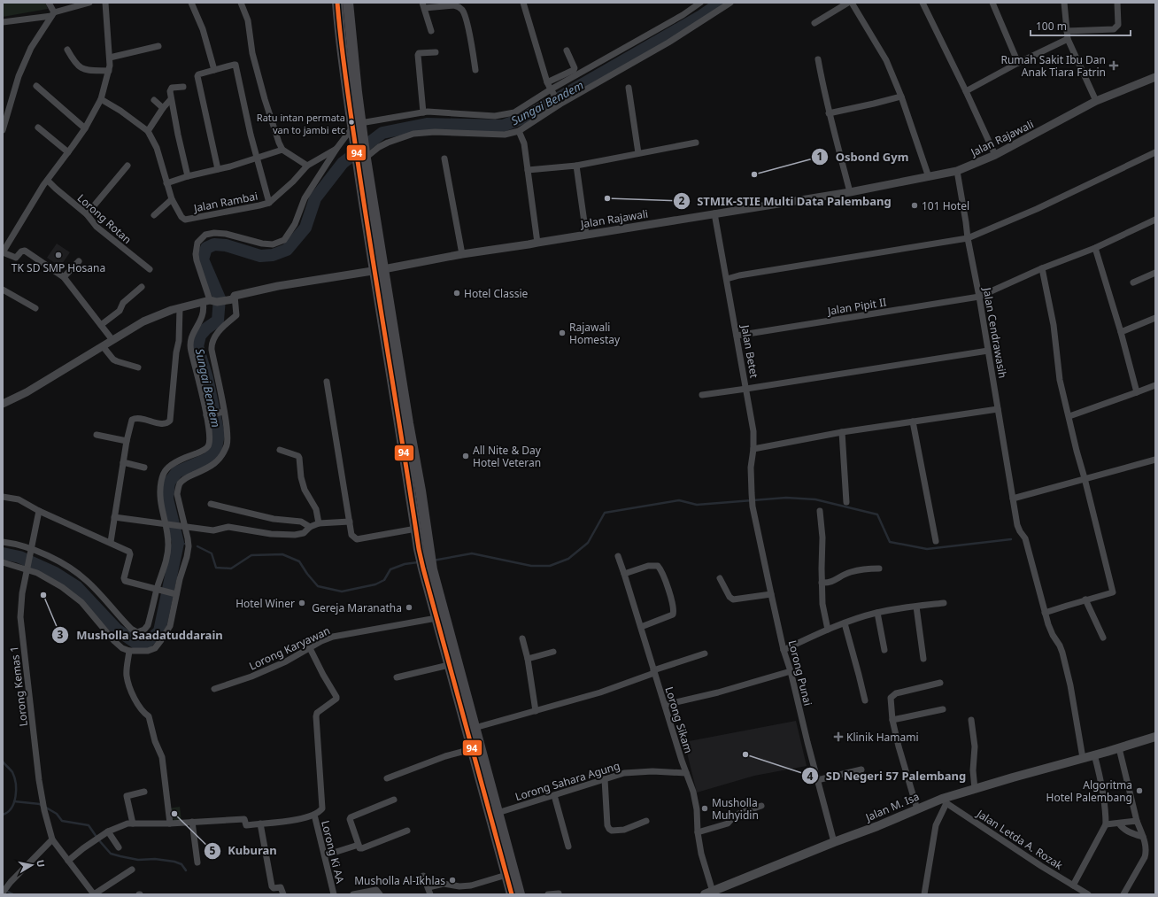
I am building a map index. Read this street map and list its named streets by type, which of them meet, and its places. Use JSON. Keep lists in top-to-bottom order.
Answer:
{
  "streets": {
    "main road": ["Jalan M. Isa"],
    "street": [
      "Jalan Rajawali",
      "Jalan Rambai",
      "Lorong Rotan",
      "Jalan Pipit II",
      "Jalan Cendrawasih",
      "Jalan Betet",
      "Lorong Karyawan",
      "Lorong Punai",
      "Lorong Kemas 1",
      "Lorong Sikam",
      "Lorong Sahara Agung",
      "Jalan Letda A. Rozak",
      "Lorong Ki AA"
    ]
  },
  "crossings": [
    ["Jalan Rajawali", "Jalan Cendrawasih"],
    ["Jalan Rajawali", "Jalan Betet"],
    ["Jalan Pipit II", "Jalan Cendrawasih"],
    ["Jalan Pipit II", "Jalan Betet"],
    ["Jalan Cendrawasih", "Jalan M. Isa"],
    ["Jalan Betet", "Lorong Punai"],
    ["Lorong Punai", "Jalan M. Isa"],
    ["Lorong Sikam", "Lorong Sahara Agung"],
    ["Lorong Sikam", "Jalan M. Isa"],
    ["Jalan M. Isa", "Jalan Letda A. Rozak"]
  ],
  "water": ["Sungai Bendem"],
  "places": {
    "health": ["Rumah Sakit Ibu Dan Anak Tiara Fatrin", "Klinik Hamami"],
    "other": [
      "Ratu intan permata van to jambi etc",
      "Osbond Gym",
      "STMIK-STIE Multi Data Palembang",
      "101 Hotel",
      "TK SD SMP Hosana",
      "Hotel Classie",
      "Rajawali Homestay",
      "All Nite & Day Hotel Veteran",
      "Musholla Saadatuddarain",
      "Hotel Winer",
      "Gereja Maranatha",
      "SD Negeri 57 Palembang",
      "Algoritma Hotel Palembang",
      "Musholla Muhyidin",
      "Kuburan",
      "Musholla Al-Ikhlas"
    ]
  },
  "lines": ["transit line 94"],
  "scale_bar": "100 m",
  "north": "right"
}
